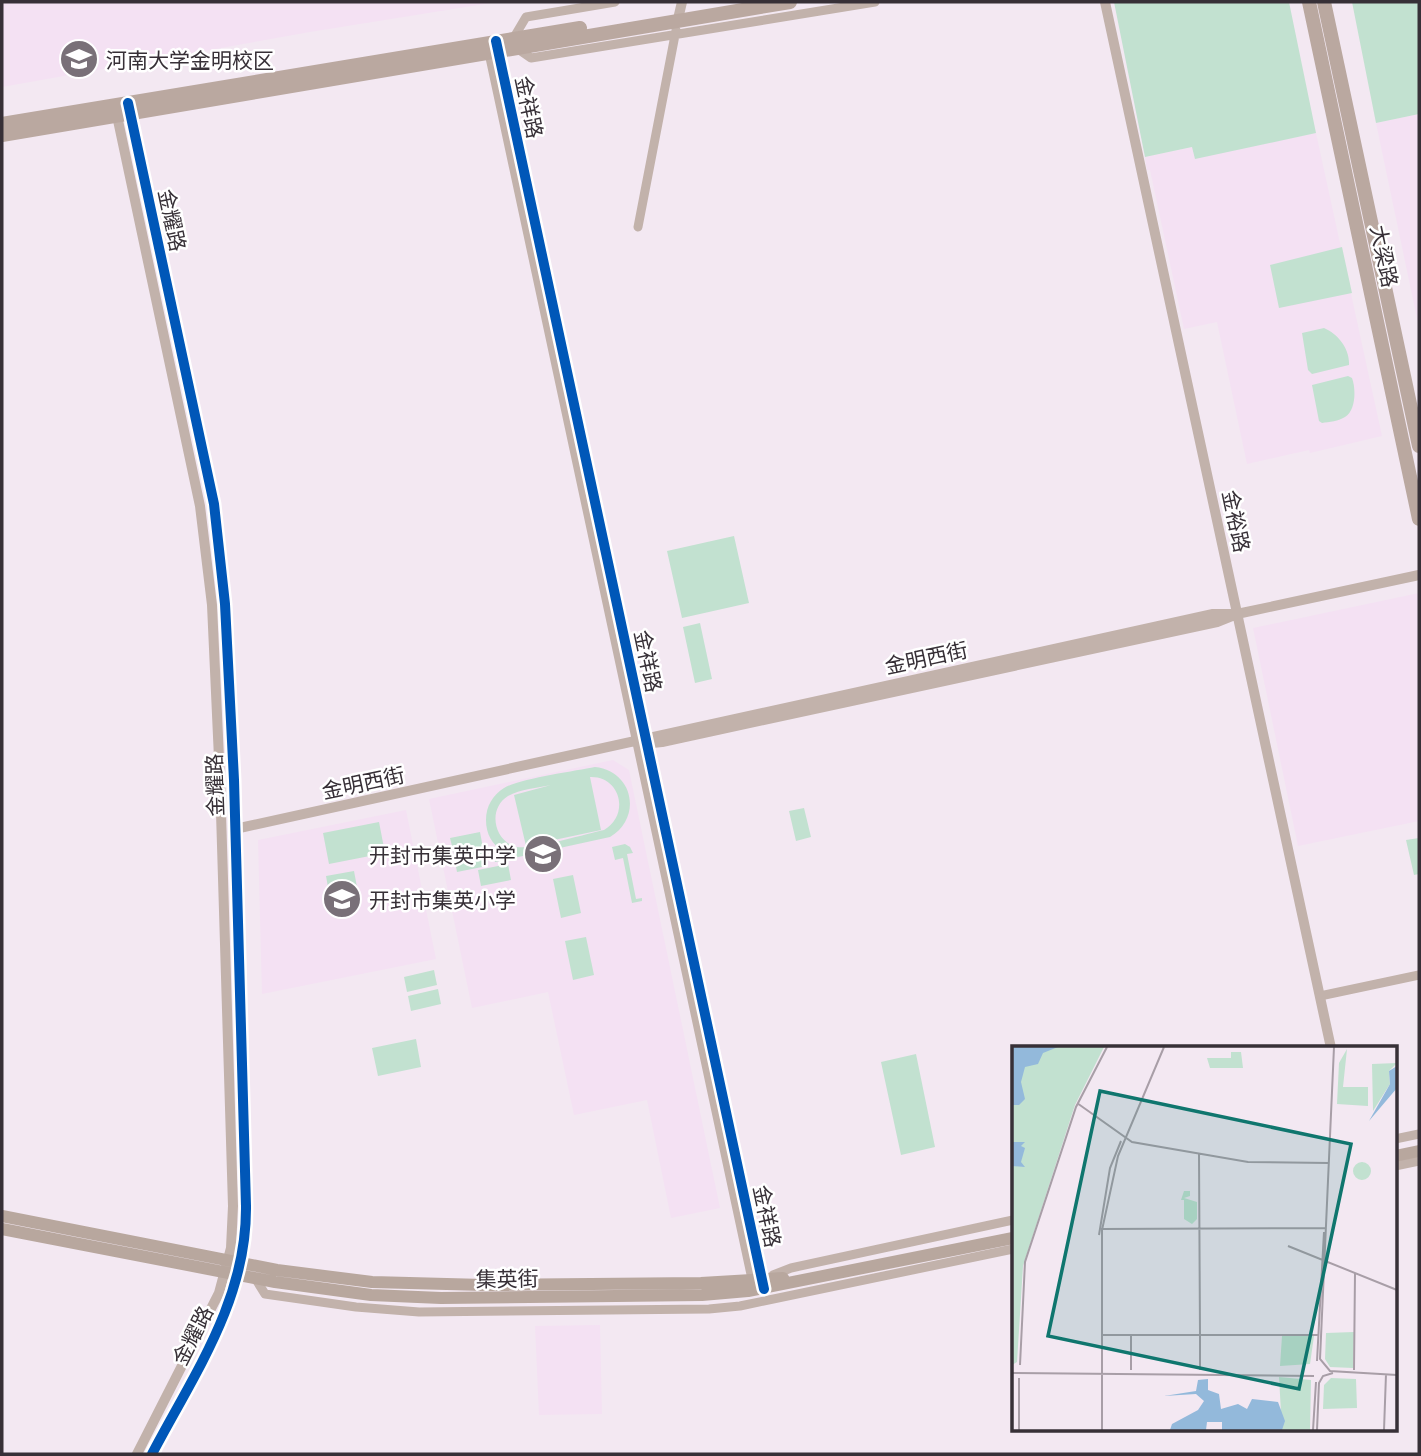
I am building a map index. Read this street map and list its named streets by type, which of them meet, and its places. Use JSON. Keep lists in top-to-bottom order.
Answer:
{
  "streets": {
    "main road": ["大梁路", "集英街"],
    "street": [
      "金祥路",
      "金耀路",
      "金裕路",
      "金明西街"
    ]
  },
  "crossings": [
    ["金祥路", "金明西街"],
    ["金祥路", "集英街"],
    ["金耀路", "金明西街"],
    ["金耀路", "集英街"],
    ["金裕路", "金明西街"]
  ],
  "places": {
    "school or university": ["河南大学金明校区", "开封市集英中学", "开封市集英小学"]
  }
}
